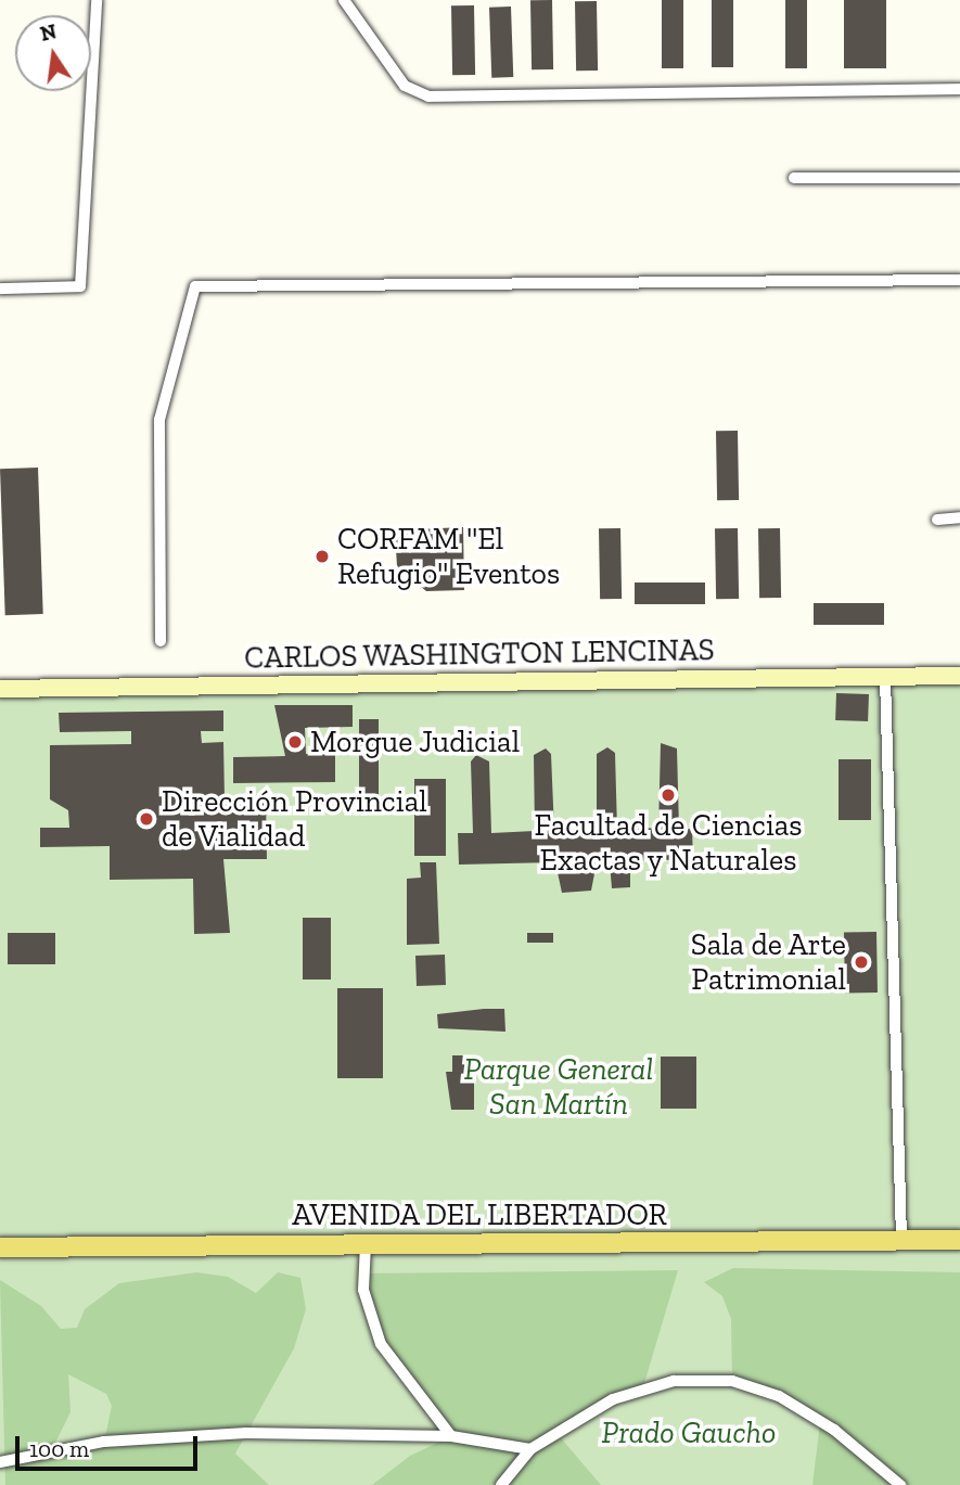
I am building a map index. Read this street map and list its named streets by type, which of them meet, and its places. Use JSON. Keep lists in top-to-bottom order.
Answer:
{
  "streets": {
    "main road": ["CARLOS WASHINGTON LENCINAS", "AVENIDA DEL LIBERTADOR"]
  },
  "parks": ["Parque General San Martín", "Prado Gaucho"],
  "places": [
    "CORFAM \"El Refugio\" Eventos",
    "Morgue Judicial",
    "Facultad de Ciencias Exactas y Naturales",
    "Dirección Provincial de Vialidad",
    "Sala de Arte Patrimonial"
  ],
  "scale_bar": "100 m",
  "north": "top"
}
